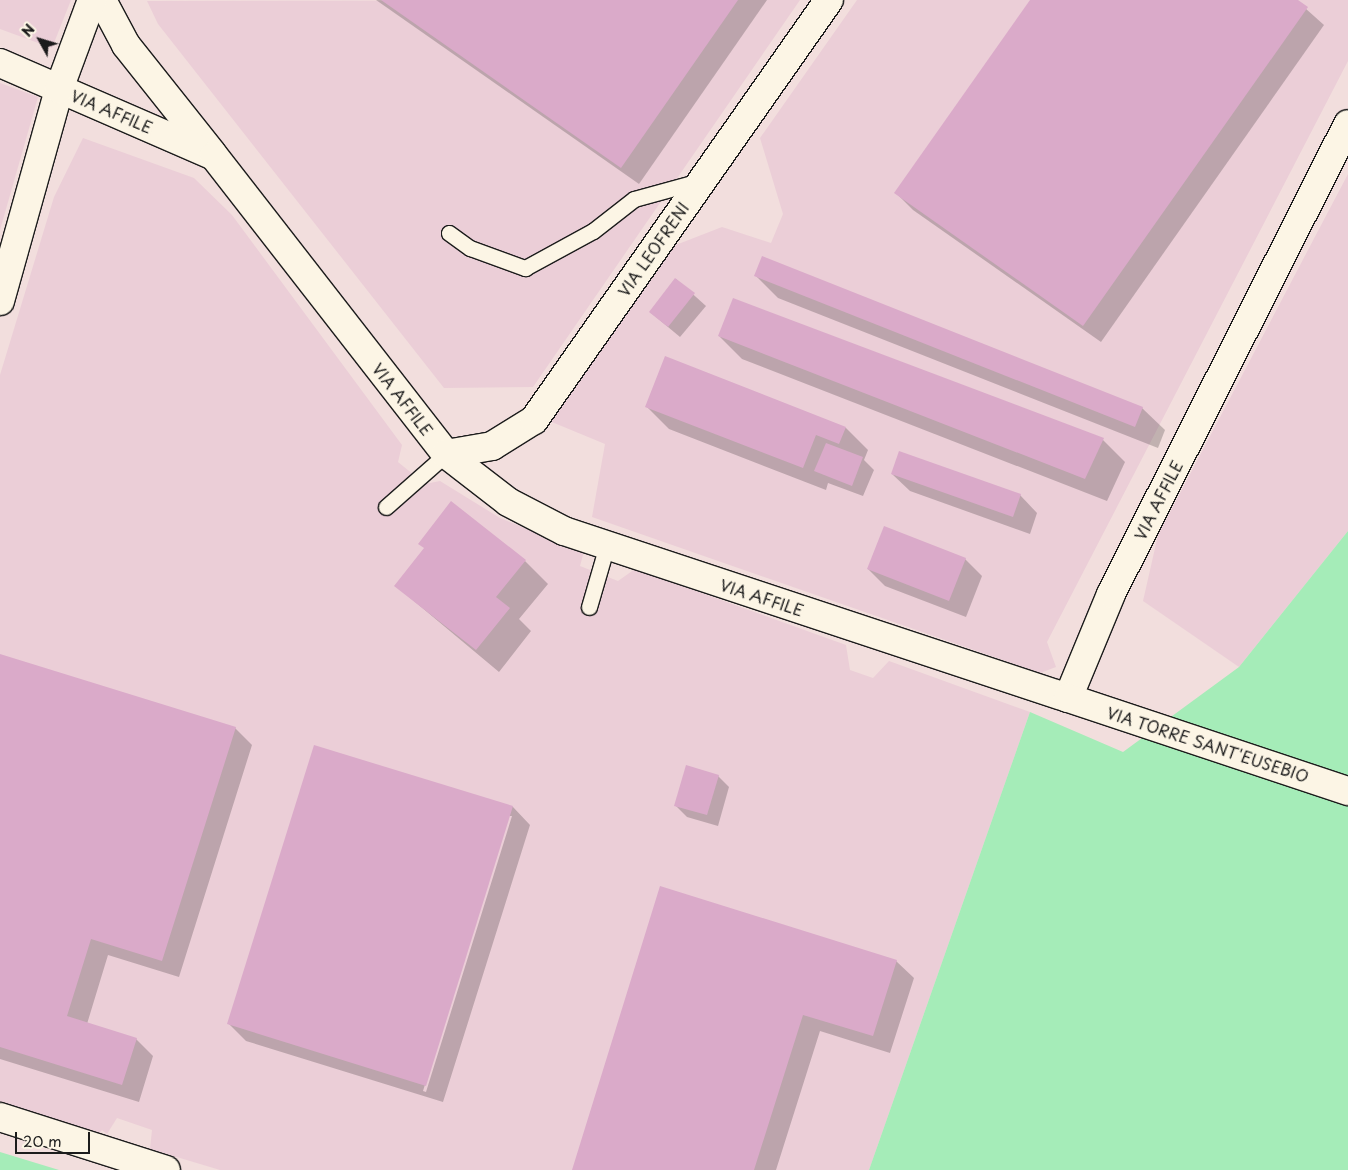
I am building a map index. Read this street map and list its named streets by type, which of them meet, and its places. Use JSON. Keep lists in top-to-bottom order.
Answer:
{
  "streets": {
    "street": ["VIA AFFILE", "VIA LEOFRENI", "VIA TORRE SANT'EUSEBIO"]
  },
  "crossings": [
    ["VIA AFFILE", "VIA LEOFRENI"],
    ["VIA AFFILE", "VIA TORRE SANT'EUSEBIO"]
  ],
  "scale_bar": "20 m",
  "north": "top left"
}
